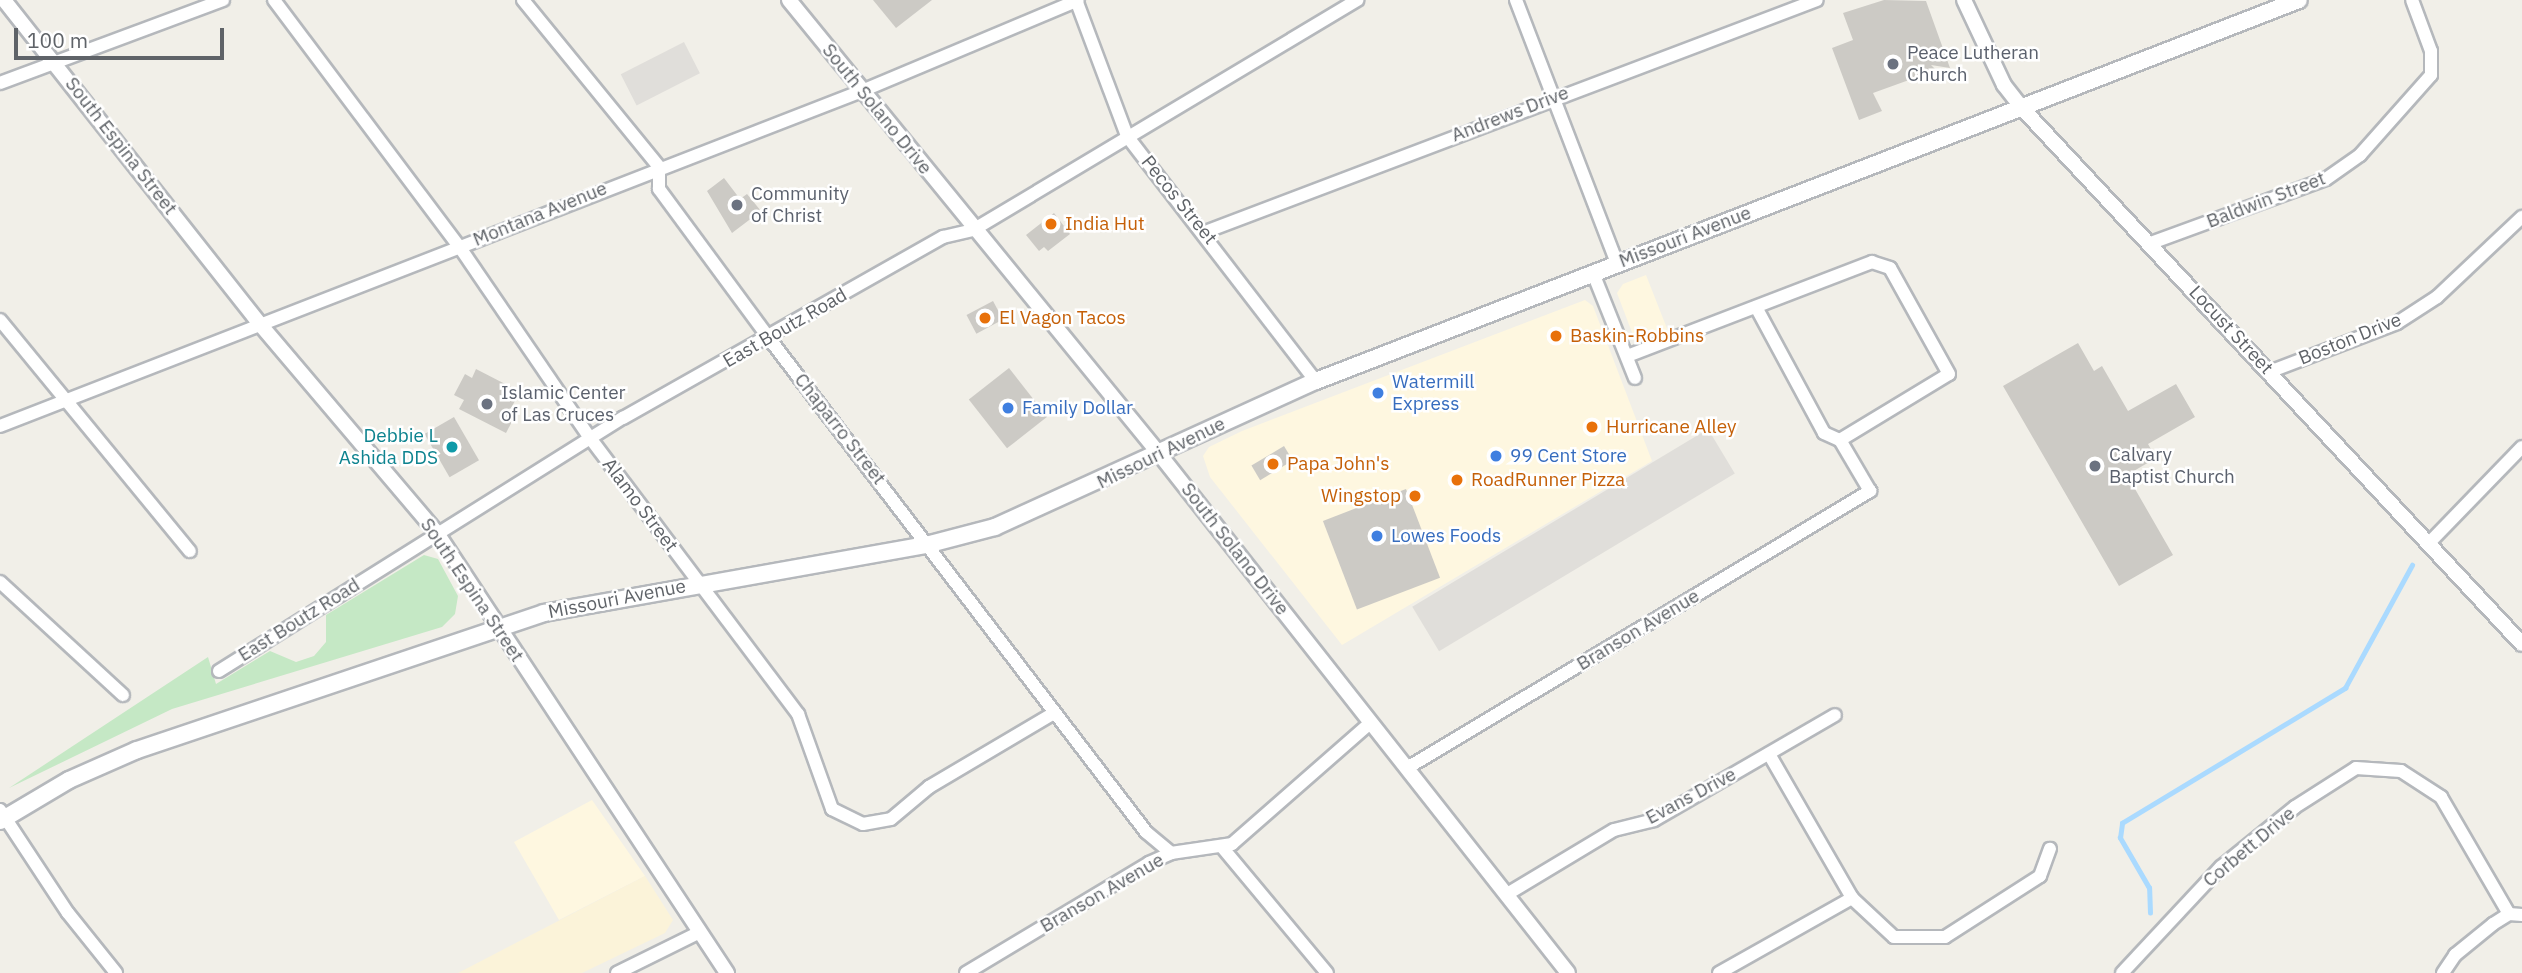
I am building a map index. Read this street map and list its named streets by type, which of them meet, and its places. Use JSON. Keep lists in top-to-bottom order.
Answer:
{
  "streets": {
    "main road": ["Missouri Avenue"],
    "street": [
      "South Solano Drive",
      "Andrews Drive",
      "South Espina Street",
      "Pecos Street",
      "Baldwin Street",
      "Montana Avenue",
      "East Boutz Road",
      "Locust Street",
      "Boston Drive",
      "Chaparro Street",
      "Alamo Street",
      "Branson Avenue",
      "Evans Drive",
      "Corbett Drive"
    ]
  },
  "crossings": [
    ["South Solano Drive", "Montana Avenue"],
    ["South Solano Drive", "Missouri Avenue"],
    ["South Solano Drive", "East Boutz Road"],
    ["South Solano Drive", "Branson Avenue"],
    ["South Solano Drive", "Evans Drive"],
    ["Andrews Drive", "Pecos Street"],
    ["South Espina Street", "Montana Avenue"],
    ["South Espina Street", "Missouri Avenue"],
    ["South Espina Street", "East Boutz Road"],
    ["Pecos Street", "Montana Avenue"],
    ["Pecos Street", "Missouri Avenue"],
    ["Pecos Street", "East Boutz Road"],
    ["Baldwin Street", "Locust Street"],
    ["Montana Avenue", "Chaparro Street"],
    ["Montana Avenue", "Alamo Street"],
    ["Missouri Avenue", "Locust Street"],
    ["Missouri Avenue", "Chaparro Street"],
    ["Missouri Avenue", "Alamo Street"],
    ["East Boutz Road", "Chaparro Street"],
    ["East Boutz Road", "Alamo Street"],
    ["Locust Street", "Boston Drive"],
    ["Chaparro Street", "Alamo Street"],
    ["Chaparro Street", "Branson Avenue"]
  ],
  "places": [
    "Peace Lutheran Church",
    "Community of Christ",
    "India Hut",
    "El Vagon Tacos",
    "Baskin-Robbins",
    "Watermill Express",
    "Islamic Center of Las Cruces",
    "Family Dollar",
    "Hurricane Alley",
    "Debbie L Ashida DDS",
    "99 Cent Store",
    "Papa John's",
    "Calvary Baptist Church",
    "RoadRunner Pizza",
    "Wingstop",
    "Lowes Foods"
  ],
  "scale_bar": "100 m"
}
